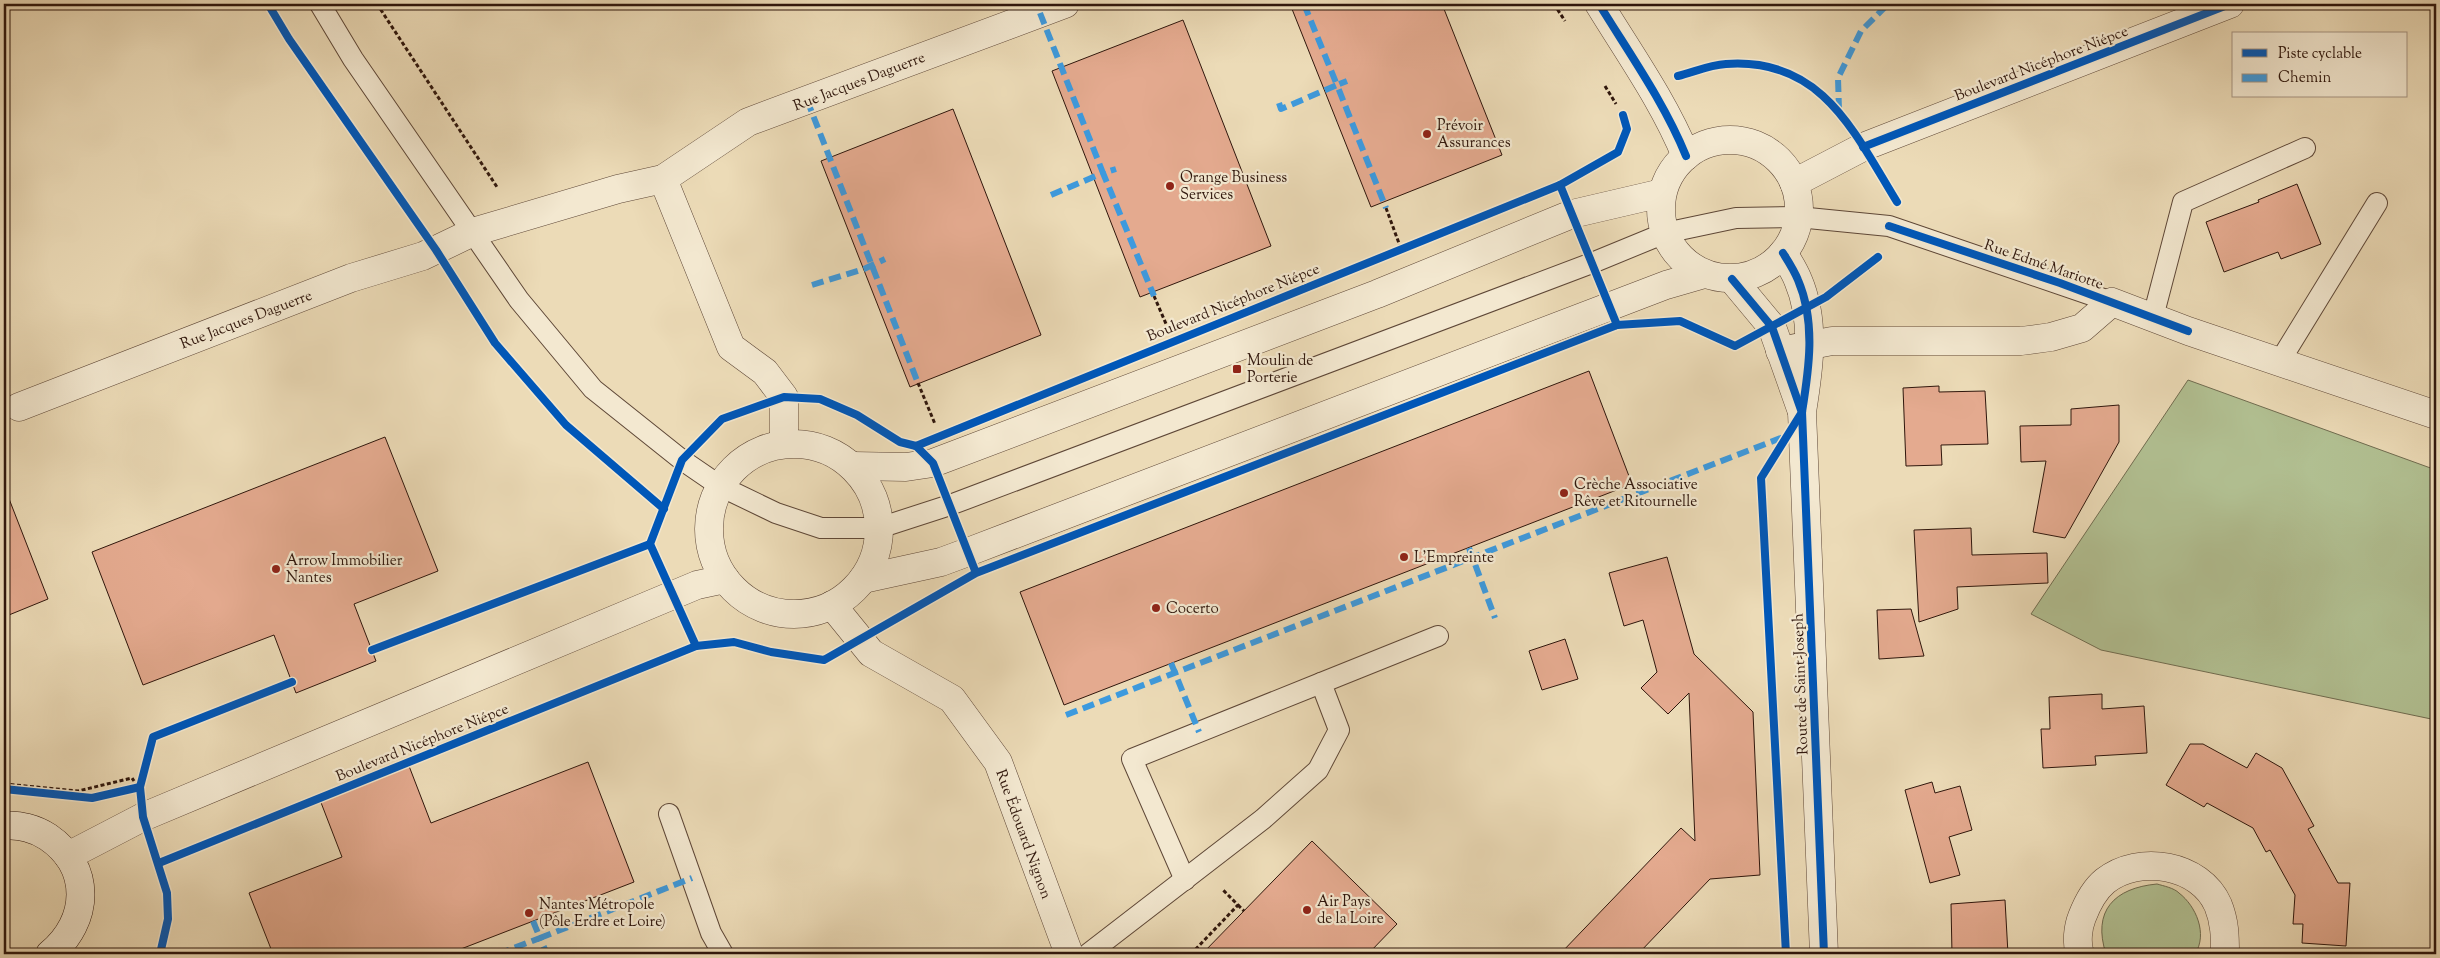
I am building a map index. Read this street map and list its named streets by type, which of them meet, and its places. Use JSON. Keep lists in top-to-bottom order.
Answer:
{
  "streets": {
    "street": [
      "Boulevard Nicéphore Niépce",
      "Rue Jacques Daguerre",
      "Rue Edmé Mariotte",
      "Route de Saint-Joseph",
      "Rue Édouard Nignon"
    ]
  },
  "crossings": [
    ["Rue Edmé Mariotte", "Route de Saint-Joseph"]
  ],
  "places": {
    "other": [
      "Prévoir Assurances",
      "Orange Business Services",
      "Crèche Associative Rêve et Ritournelle",
      "L'Empreinte",
      "Arrow Immobilier Nantes",
      "Cocerto",
      "Air Pays de la Loire",
      "Nantes Métropole (Pôle Erdre et Loire)"
    ],
    "transit": ["Moulin de Porterie"]
  },
  "legend": ["Piste cyclable", "Chemin"]
}
